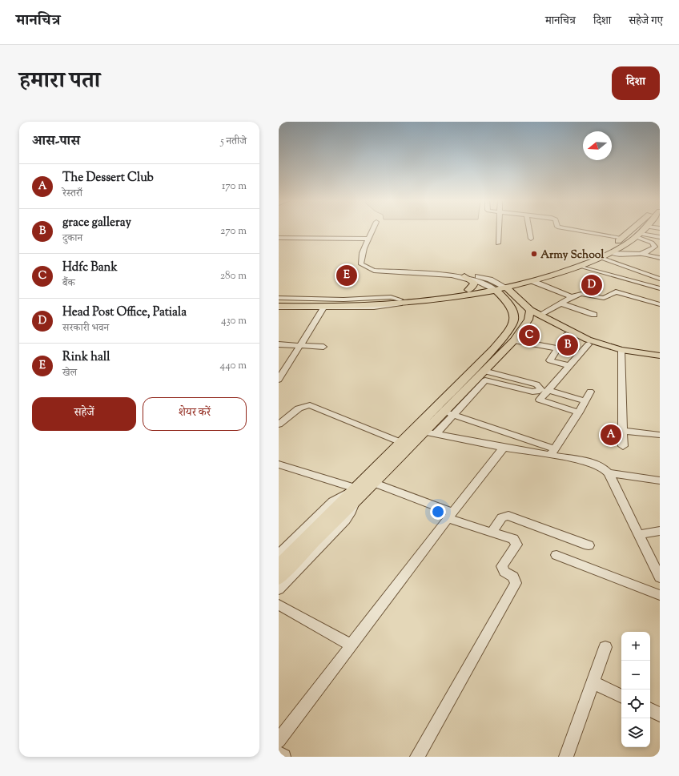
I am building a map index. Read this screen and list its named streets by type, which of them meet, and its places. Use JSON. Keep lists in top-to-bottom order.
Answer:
{
  "places": ["Army School"],
  "north": "left",
  "page": {
    "header": "मानचित्र",
    "nav": ["मानचित्र", "दिशा", "सहेजे गए"],
    "title": "हमारा पता",
    "buttons": [
      "दिशा",
      ["सहेजें", "शेयर करें"]
    ],
    "heading": ["आस-पास", "5 नतीजे"],
    "list": [
      {
        "mark": "A",
        "name": "The Dessert Club",
        "note": "रेस्तराँ",
        "value": "170 m"
      },
      {
        "mark": "B",
        "name": "grace galleray",
        "note": "दुकान",
        "value": "270 m"
      },
      {
        "mark": "C",
        "name": "Hdfc Bank",
        "note": "बैंक",
        "value": "280 m"
      },
      {
        "mark": "D",
        "name": "Head Post Office, Patiala",
        "note": "सरकारी भवन",
        "value": "430 m"
      },
      {
        "mark": "E",
        "name": "Rink hall",
        "note": "खेल",
        "value": "440 m"
      }
    ],
    "pins": [
      "E",
      "D",
      "C",
      "B",
      "A"
    ],
    "map_buttons": ["+", "−"]
  }
}
